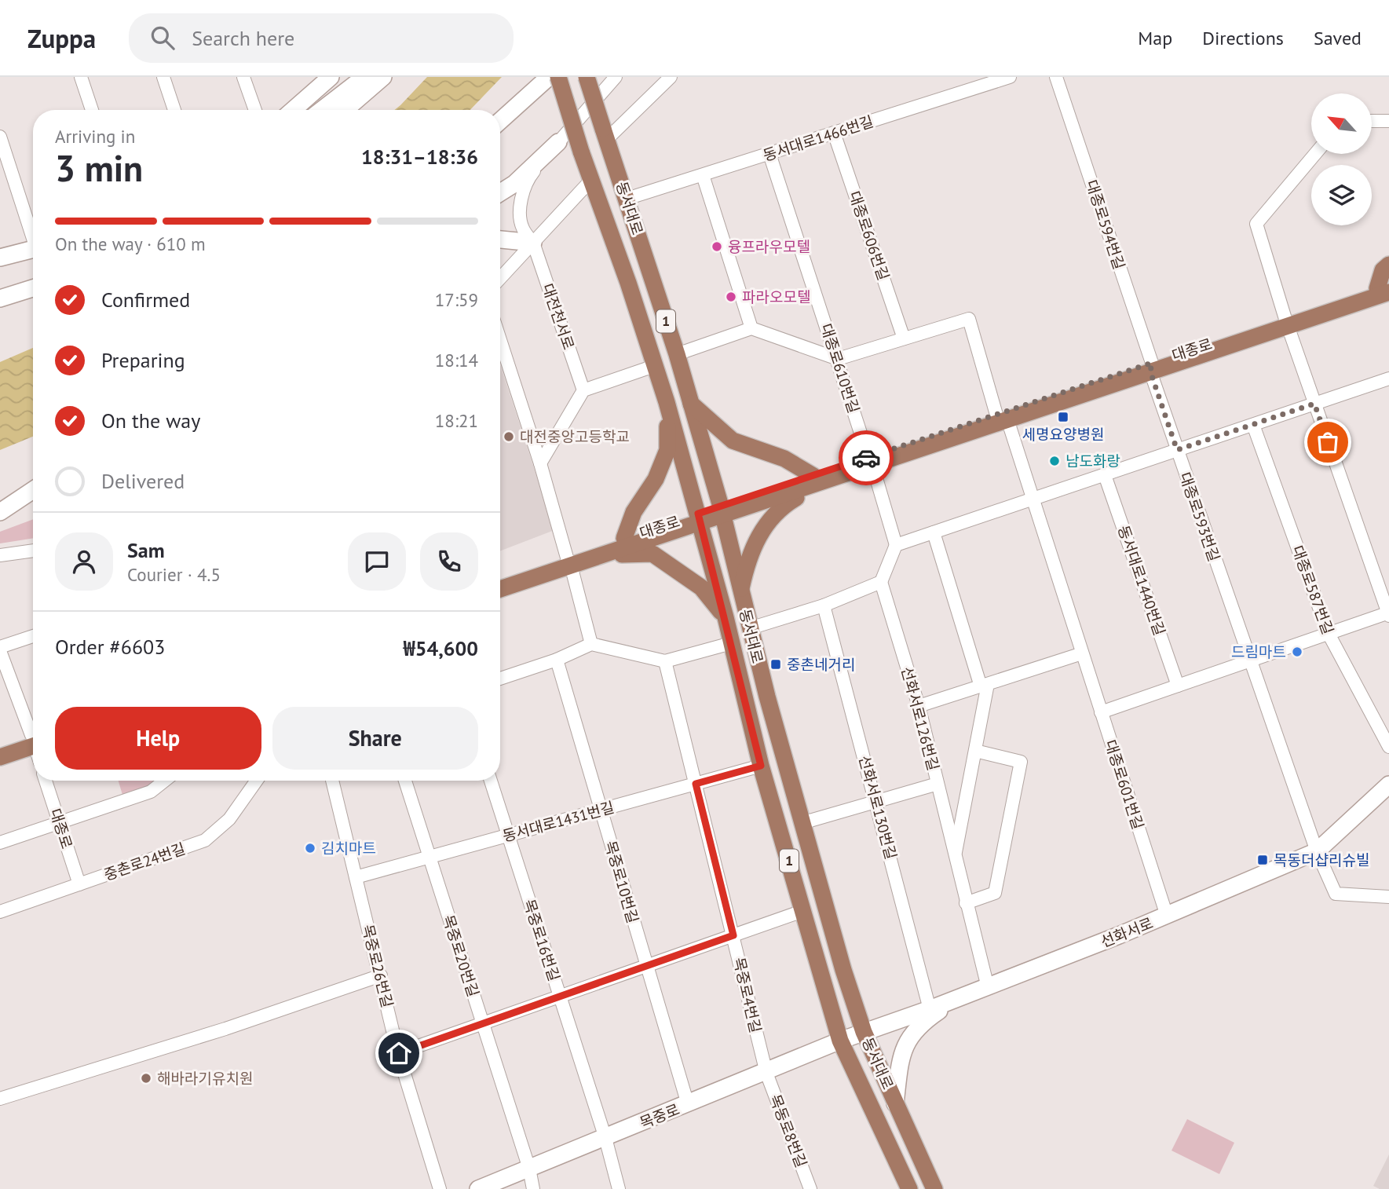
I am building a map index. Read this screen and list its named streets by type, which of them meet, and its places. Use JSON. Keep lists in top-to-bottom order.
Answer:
{
  "streets": {
    "main road": ["동서대로", "1", "대종로"],
    "street": [
      "동서대로1466번길",
      "대종로594번길",
      "대종로606번길",
      "대전천서로",
      "대종로610번길",
      "대종로593번길",
      "동서대로1440번길",
      "대종로587번길",
      "선화서로126번길",
      "대종로601번길",
      "선화서로130번길",
      "동서대로1431번길",
      "중촌로24번길",
      "목중로10번길",
      "선화서로",
      "목중로16번길",
      "목중로20번길",
      "목중로26번길",
      "목중로4번길",
      "목중로",
      "목동로8번길"
    ]
  },
  "crossings": [
    ["동서대로1466번길", "동서대로"],
    ["동서대로1466번길", "대종로606번길"],
    ["동서대로1466번길", "대종로610번길"],
    ["동서대로", "대종로"],
    ["동서대로", "동서대로1431번길"],
    ["동서대로", "선화서로"],
    ["동서대로", "목중로"],
    ["대종로594번길", "대종로"],
    ["대종로594번길", "대종로593번길"],
    ["대종로606번길", "대종로601번길"],
    ["대종로", "대종로610번길"],
    ["대종로", "대종로593번길"],
    ["대종로", "대종로601번길"],
    ["대종로", "중촌로24번길"],
    ["대종로593번길", "선화서로"],
    ["선화서로126번길", "선화서로"],
    ["대종로601번길", "선화서로"],
    ["선화서로130번길", "선화서로"],
    ["동서대로1431번길", "목중로10번길"],
    ["동서대로1431번길", "목중로16번길"],
    ["동서대로1431번길", "목중로20번길"],
    ["동서대로1431번길", "목중로26번길"],
    ["동서대로1431번길", "목중로4번길"],
    ["목중로10번길", "목중로"],
    ["선화서로", "목중로"],
    ["목중로16번길", "목중로"],
    ["목중로20번길", "목중로"],
    ["목중로4번길", "목중로"],
    ["목중로4번길", "목동로8번길"],
    ["목중로", "목동로8번길"]
  ],
  "places": {
    "other": [
      "융프라우모텔",
      "파라오모텔",
      "대전중앙고등학교",
      "남도화랑",
      "드림마트",
      "김치마트",
      "해바라기유치원"
    ],
    "transit": ["세명요양병원", "중촌네거리", "목동더샵리슈빌"]
  },
  "north": "top left",
  "page": {
    "header": "Zuppa",
    "search": "Search here",
    "nav": ["Map", "Directions", "Saved"],
    "heading": ["3 min", "Arriving in", "18:31–18:36"],
    "panel": [
      "Sam",
      "Courier · 4.5",
      "Order #6603",
      "₩54,600"
    ],
    "bar": "On the way · 610 m",
    "list": [
      ["Confirmed", "17:59"],
      ["Preparing", "18:14"],
      ["On the way", "18:21"],
      "Delivered"
    ],
    "buttons": ["Help", "Share"]
  }
}
